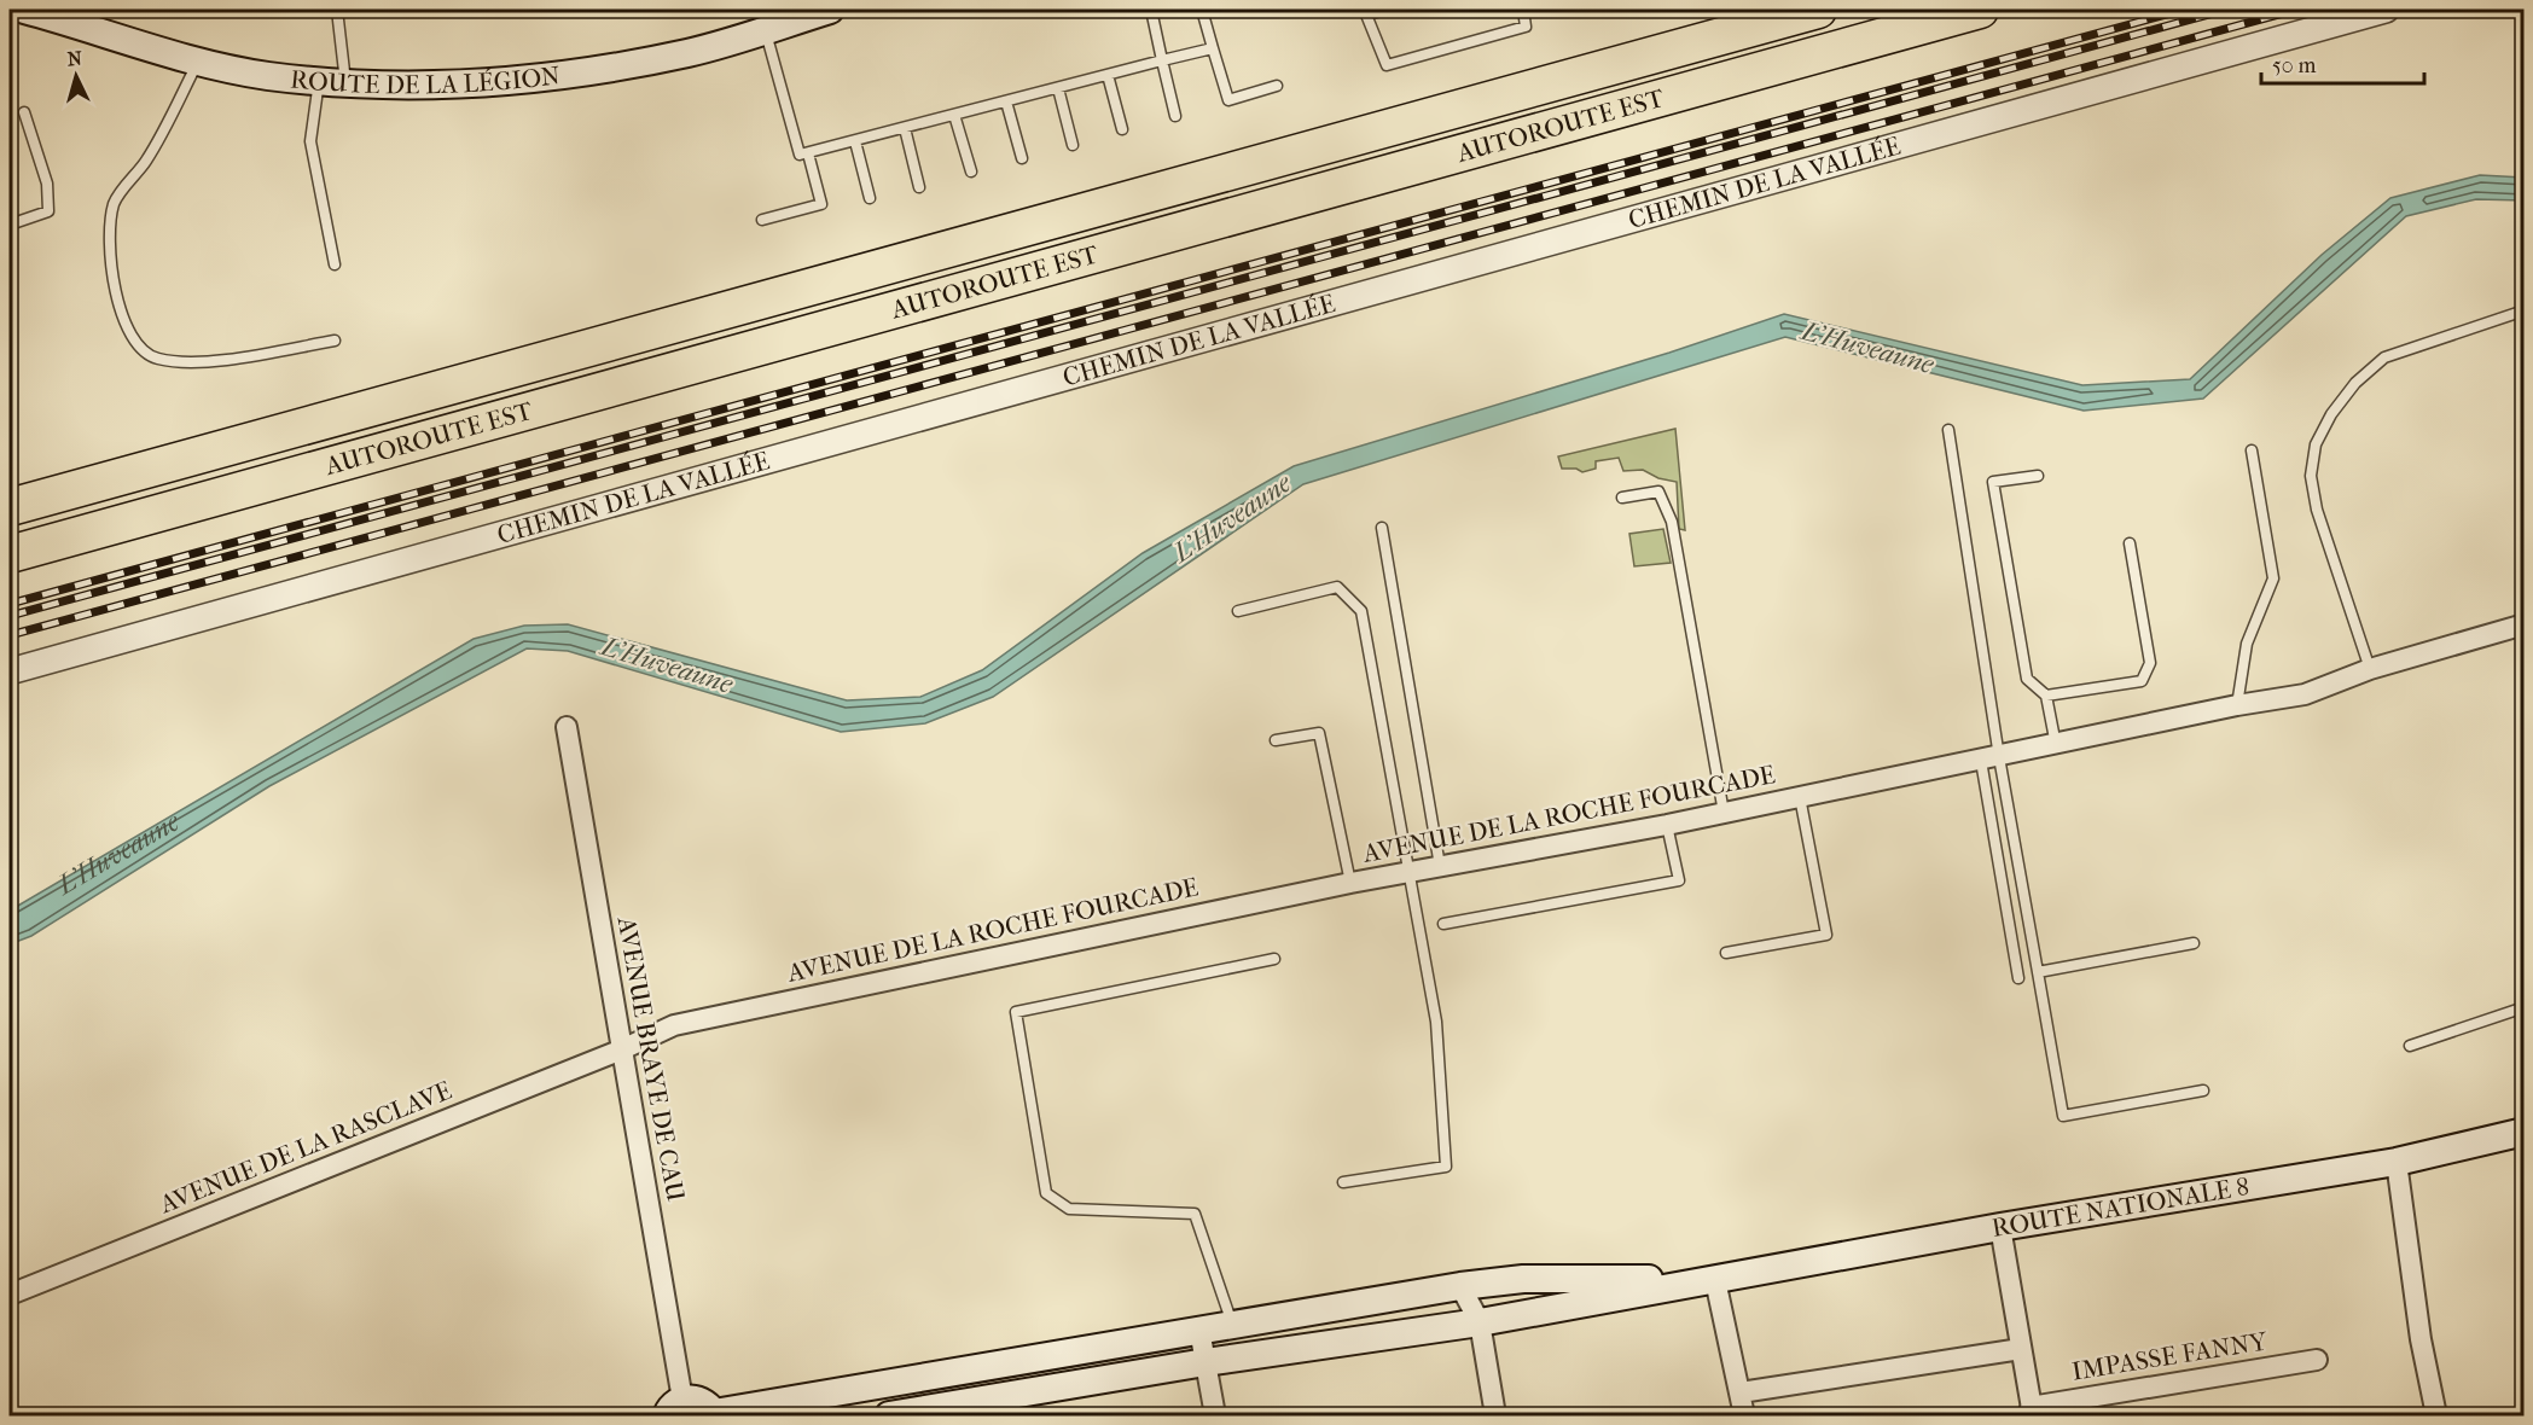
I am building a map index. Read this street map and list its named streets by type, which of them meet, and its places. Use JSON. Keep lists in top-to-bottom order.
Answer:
{
  "streets": {
    "highway": ["AUTOROUTE EST"],
    "main road": ["ROUTE DE LA LÉGION", "ROUTE NATIONALE 8"],
    "street": [
      "CHEMIN DE LA VALLÉE",
      "AVENUE DE LA ROCHE FOURCADE",
      "AVENUE BRAYE DE CAU",
      "AVENUE DE LA RASCLAVE",
      "IMPASSE FANNY"
    ]
  },
  "crossings": [
    ["AVENUE DE LA ROCHE FOURCADE", "AVENUE BRAYE DE CAU"],
    ["AVENUE DE LA ROCHE FOURCADE", "AVENUE DE LA RASCLAVE"],
    ["AVENUE BRAYE DE CAU", "AVENUE DE LA RASCLAVE"]
  ],
  "water": ["L'Huveaune"],
  "scale_bar": "50 m",
  "north": "top"
}
